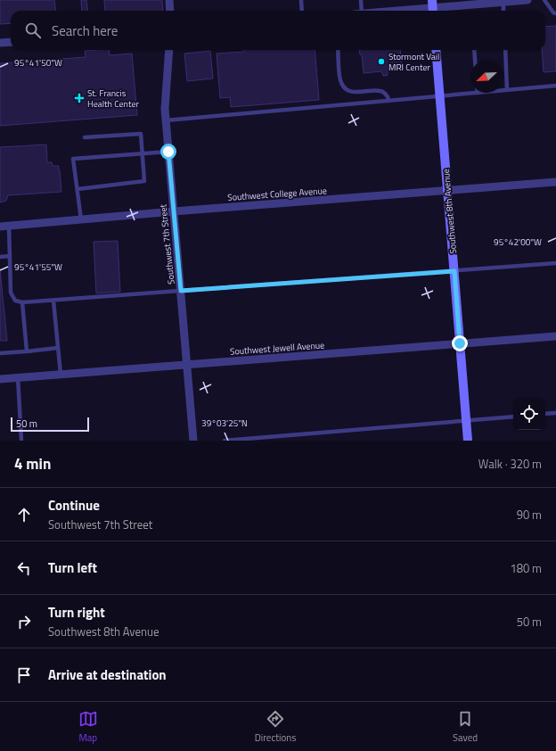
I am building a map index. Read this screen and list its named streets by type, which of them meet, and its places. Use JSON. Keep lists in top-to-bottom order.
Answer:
{
  "streets": {
    "street": [
      "Southwest College Avenue",
      "Southwest 8th Avenue",
      "Southwest 7th Street",
      "Southwest Jewell Avenue"
    ]
  },
  "crossings": [
    ["Southwest College Avenue", "Southwest 8th Avenue"],
    ["Southwest College Avenue", "Southwest 7th Street"],
    ["Southwest 8th Avenue", "Southwest Jewell Avenue"],
    ["Southwest 7th Street", "Southwest Jewell Avenue"]
  ],
  "places": {
    "other": ["Stormont Vail MRI Center"],
    "health": ["St. Francis Health Center"]
  },
  "scale_bar": "50 m",
  "north": "bottom left",
  "page": {
    "search": "Search here",
    "scale": "50 m",
    "heading": ["4 min", "Walk · 320 m"],
    "list": [
      ["Continue", "Southwest 7th Street", "90 m"],
      ["Turn left", "180 m"],
      ["Turn right", "Southwest 8th Avenue", "50 m"],
      "Arrive at destination"
    ],
    "nav": ["Map", "Directions", "Saved"]
  },
  "coordinates": [
    "95°41'50\"W",
    "95°42'00\"W",
    "95°41'55\"W",
    "39°03'25\"N"
  ]
}
